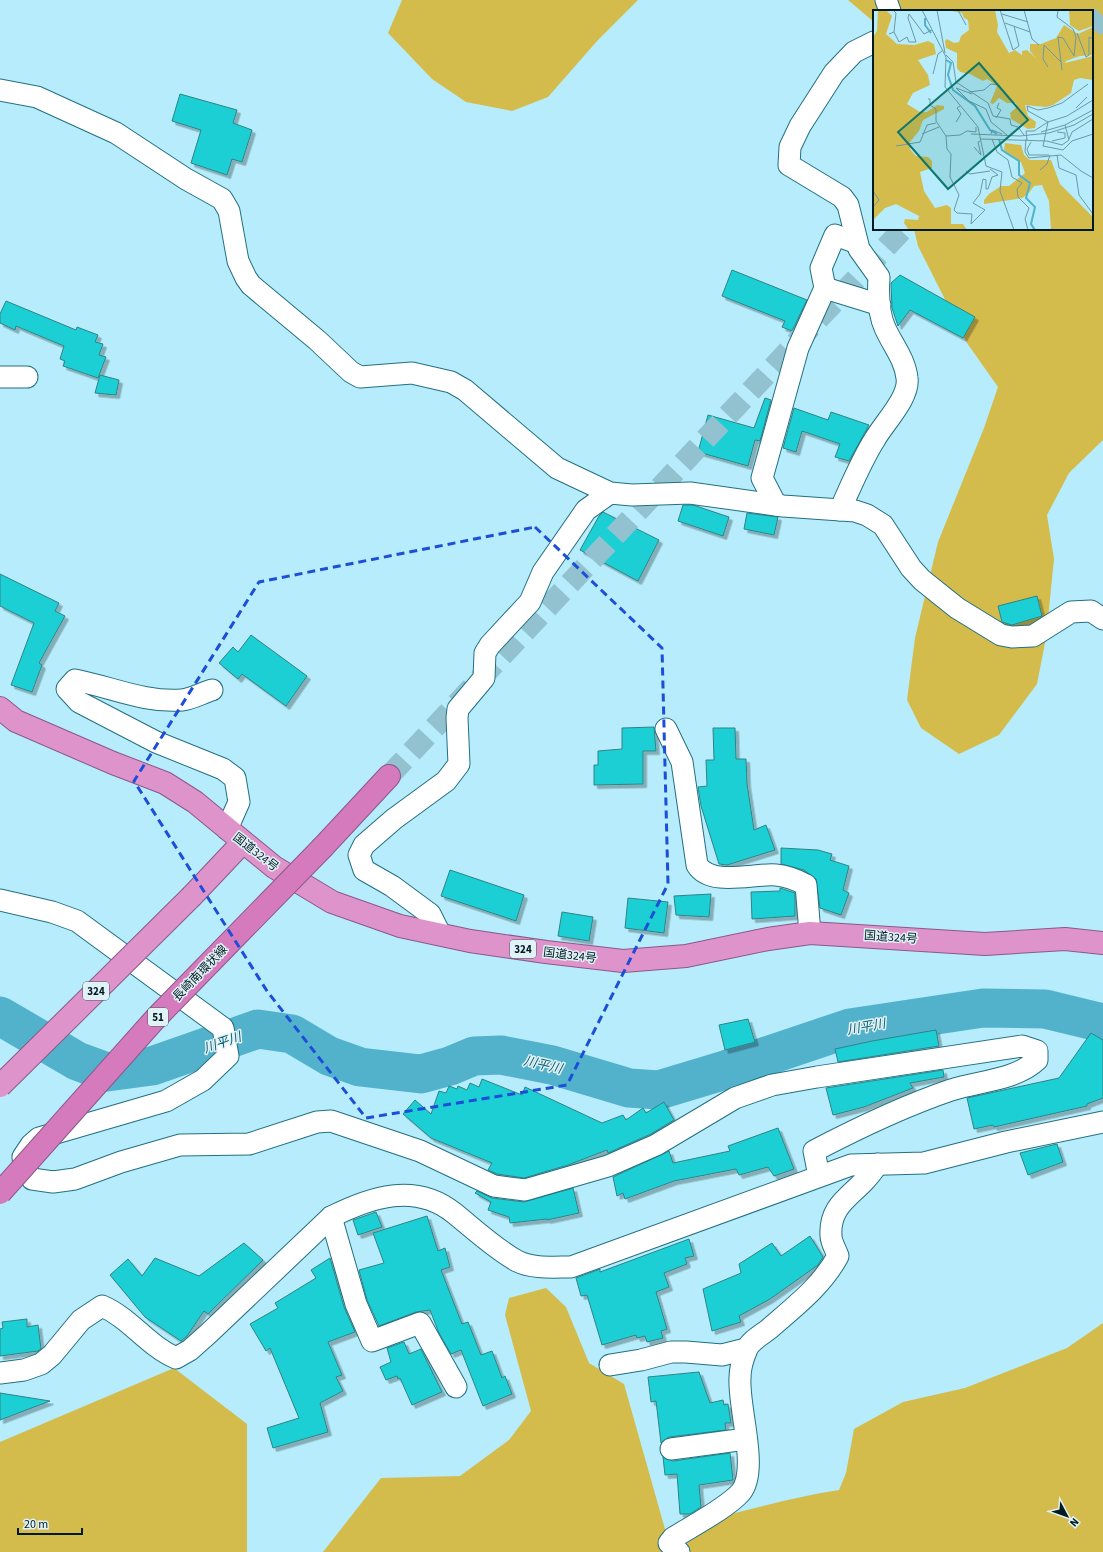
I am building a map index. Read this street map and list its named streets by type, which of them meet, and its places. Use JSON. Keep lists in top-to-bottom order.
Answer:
{
  "streets": {
    "highway": [
      "国道324号",
      "324",
      "長崎南環状線",
      "51"
    ]
  },
  "crossings": [
    ["国道324号", "324"]
  ],
  "water": ["川平川"],
  "scale_bar": "20 m",
  "north": "bottom right"
}
